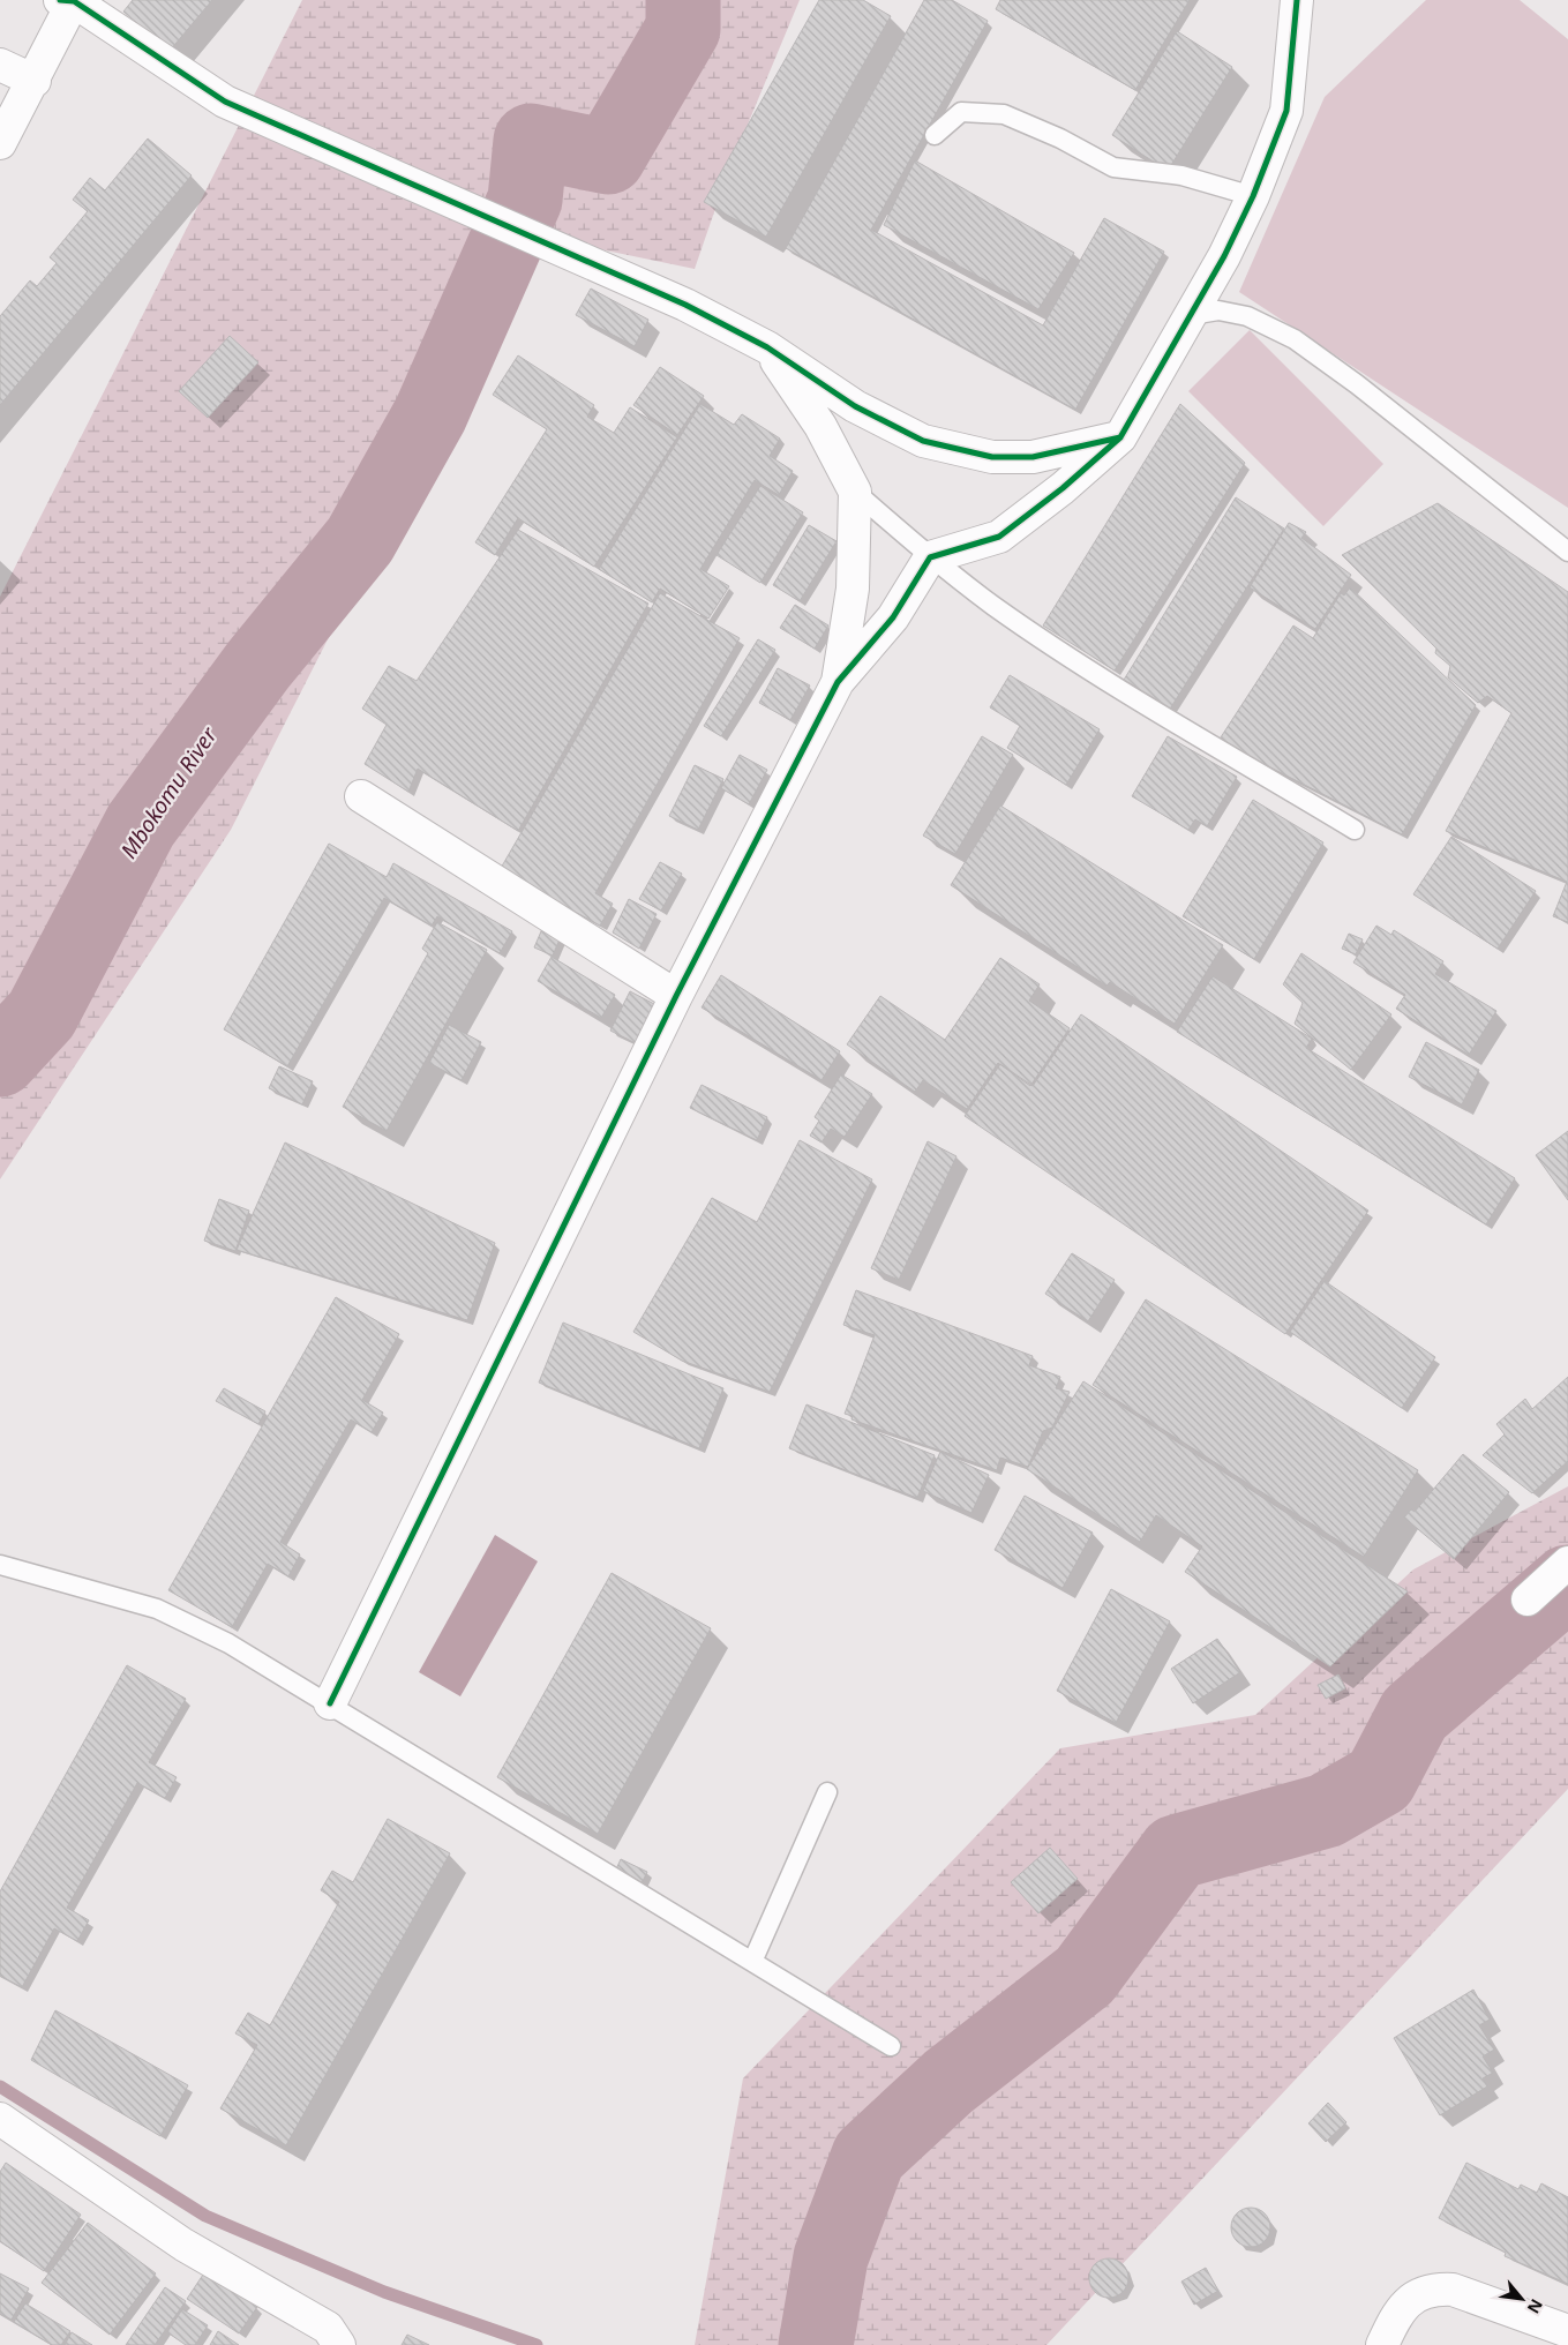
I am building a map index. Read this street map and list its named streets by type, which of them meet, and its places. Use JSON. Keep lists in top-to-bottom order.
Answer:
{
  "water": ["Mbokomu River"],
  "north": "bottom right"
}
